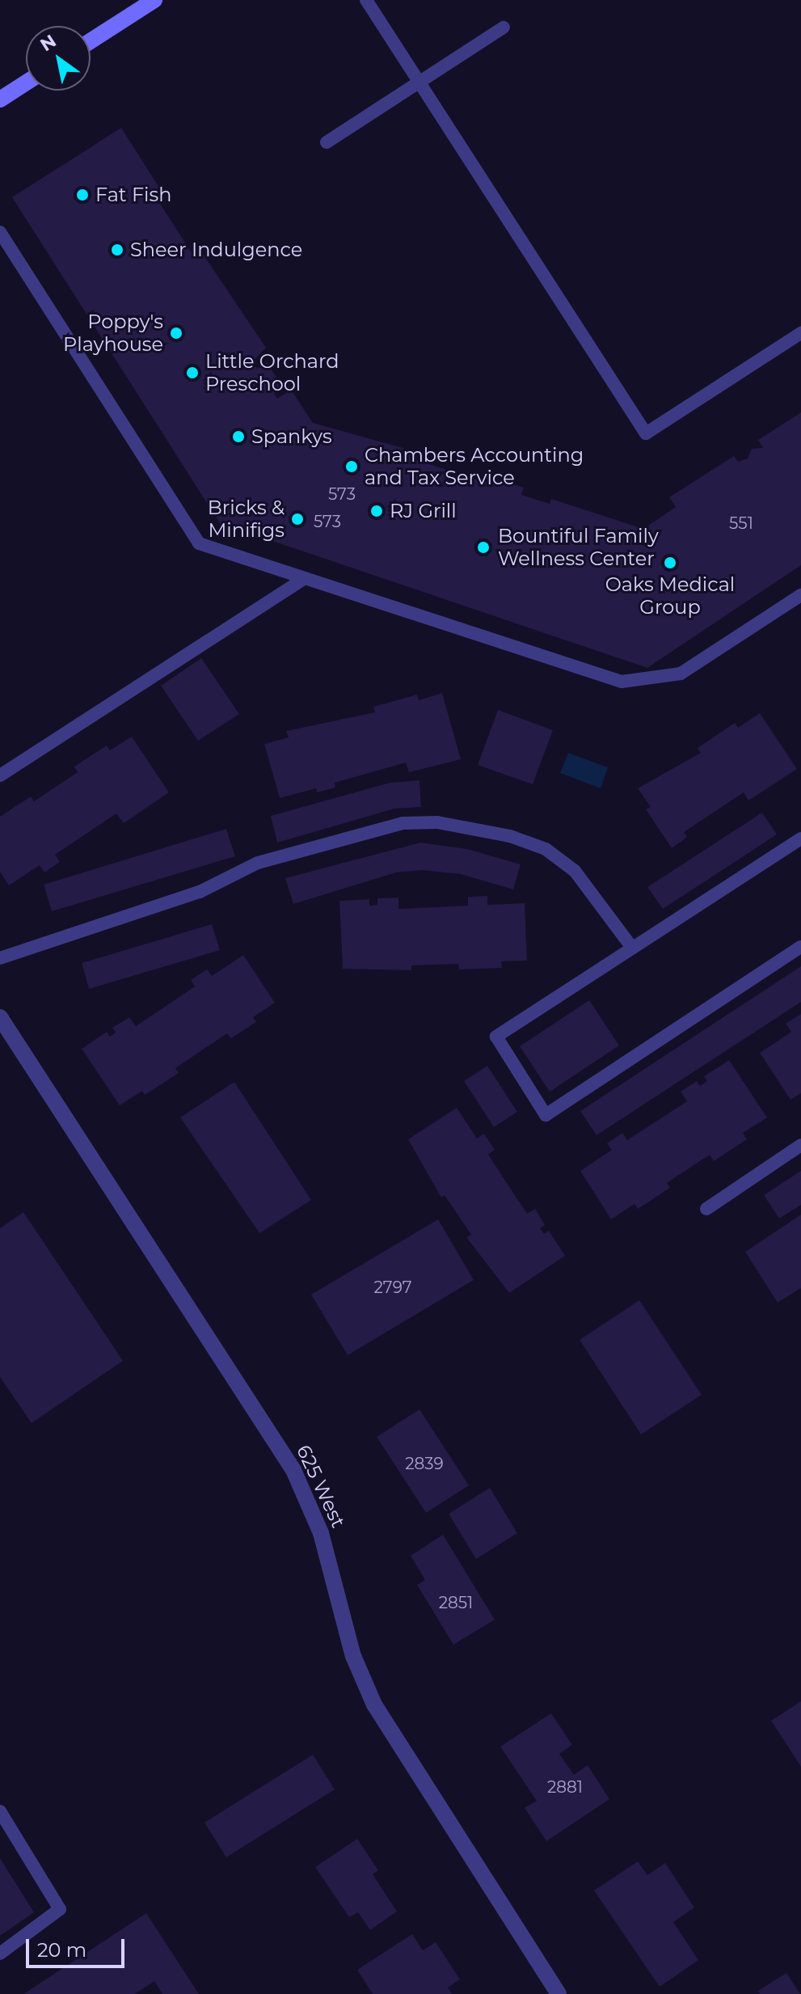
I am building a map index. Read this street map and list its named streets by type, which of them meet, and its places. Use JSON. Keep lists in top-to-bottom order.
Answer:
{
  "streets": {
    "street": ["625 West"]
  },
  "places": [
    "Fat Fish",
    "Sheer Indulgence",
    "Poppy's Playhouse",
    "Little Orchard Preschool",
    "Spankys",
    "Chambers Accounting and Tax Service",
    "RJ Grill",
    "Bricks & Minifigs",
    "Bountiful Family Wellness Center",
    "Oaks Medical Group"
  ],
  "house_numbers": [
    "573",
    "573",
    "551",
    "2797",
    "2839",
    "2851",
    "2881"
  ],
  "scale_bar": "20 m",
  "north": "top left"
}
